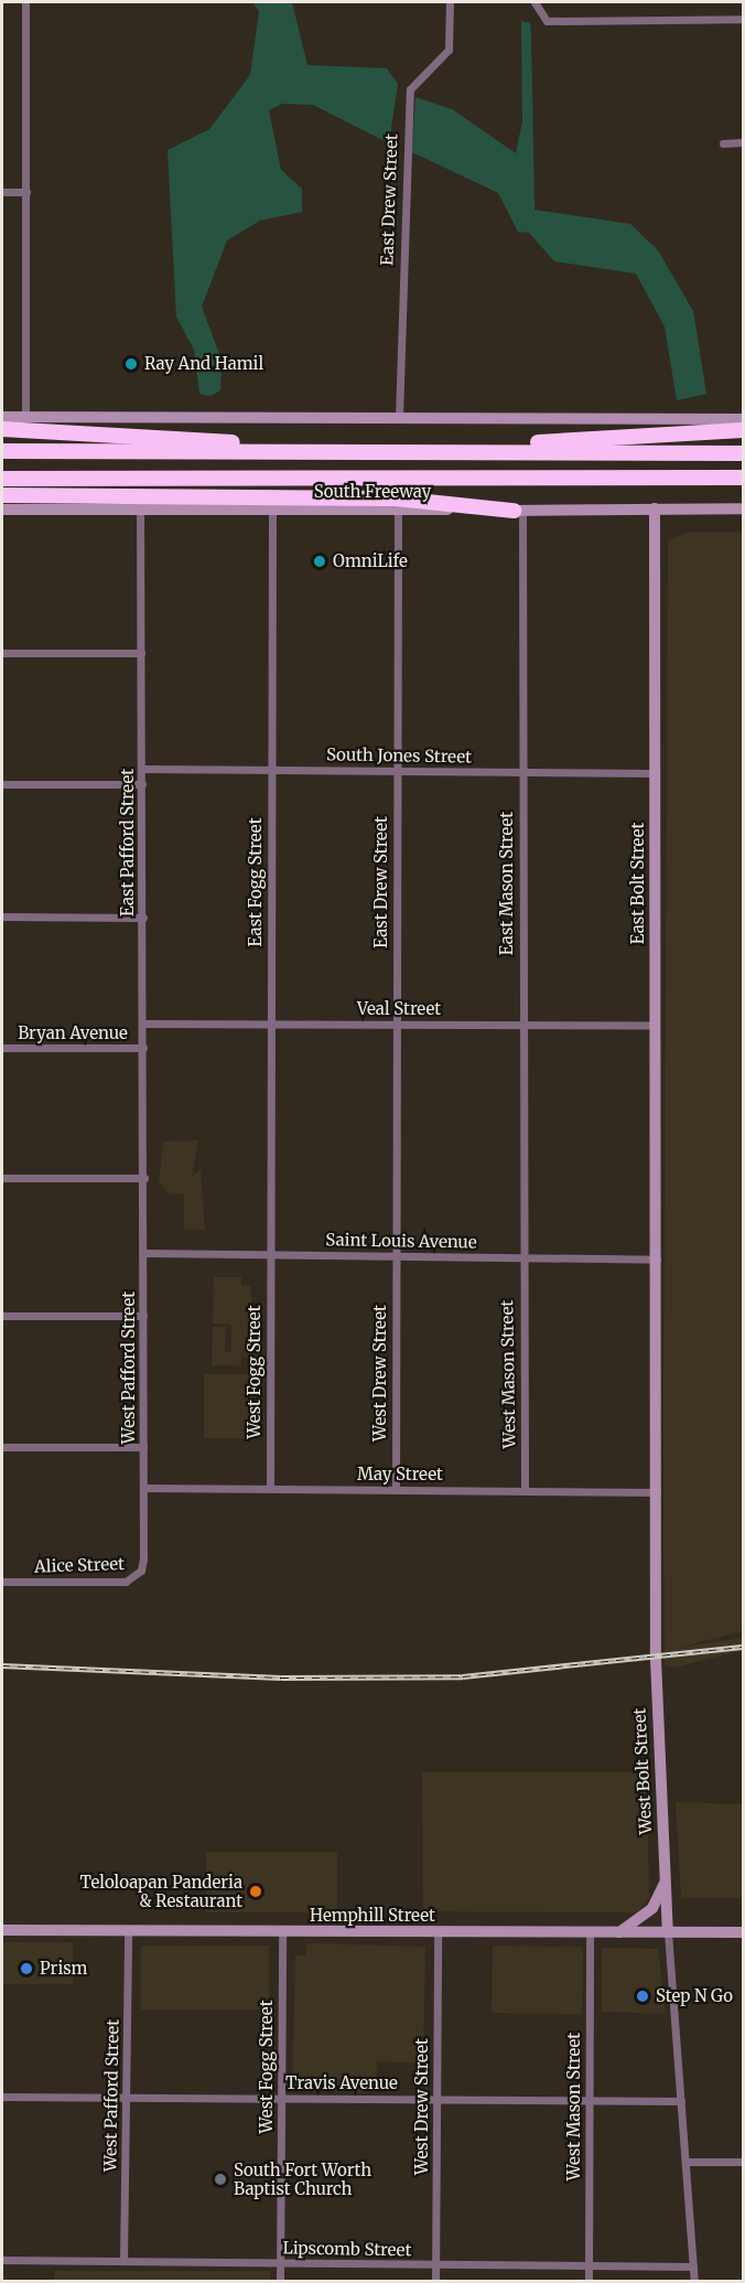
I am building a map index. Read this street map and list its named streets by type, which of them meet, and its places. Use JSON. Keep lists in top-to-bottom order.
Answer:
{
  "streets": {
    "highway": ["South Freeway"],
    "main road": ["East Bolt Street", "West Bolt Street", "Hemphill Street"],
    "street": [
      "East Drew Street",
      "South Jones Street",
      "East Pafford Street",
      "East Fogg Street",
      "East Mason Street",
      "Veal Street",
      "Bryan Avenue",
      "Saint Louis Avenue",
      "West Pafford Street",
      "West Fogg Street",
      "West Drew Street",
      "West Mason Street",
      "May Street",
      "Alice Street",
      "Travis Avenue",
      "Lipscomb Street"
    ]
  },
  "crossings": [
    ["East Drew Street", "South Freeway"],
    ["East Drew Street", "South Jones Street"],
    ["East Drew Street", "Veal Street"],
    ["East Drew Street", "Saint Louis Avenue"],
    ["East Drew Street", "West Drew Street"],
    ["South Freeway", "East Pafford Street"],
    ["South Freeway", "East Fogg Street"],
    ["South Freeway", "East Mason Street"],
    ["South Freeway", "East Bolt Street"],
    ["South Jones Street", "East Pafford Street"],
    ["South Jones Street", "East Fogg Street"],
    ["South Jones Street", "East Mason Street"],
    ["South Jones Street", "East Bolt Street"],
    ["East Pafford Street", "Veal Street"],
    ["East Pafford Street", "Bryan Avenue"],
    ["East Pafford Street", "West Pafford Street"],
    ["East Fogg Street", "Veal Street"],
    ["East Fogg Street", "Saint Louis Avenue"],
    ["East Fogg Street", "West Fogg Street"],
    ["East Mason Street", "Veal Street"],
    ["East Mason Street", "Saint Louis Avenue"],
    ["East Mason Street", "West Mason Street"],
    ["East Bolt Street", "Veal Street"],
    ["East Bolt Street", "Saint Louis Avenue"],
    ["East Bolt Street", "West Bolt Street"],
    ["Saint Louis Avenue", "West Pafford Street"],
    ["Saint Louis Avenue", "West Fogg Street"],
    ["Saint Louis Avenue", "West Drew Street"],
    ["Saint Louis Avenue", "West Mason Street"],
    ["Saint Louis Avenue", "West Bolt Street"],
    ["West Pafford Street", "May Street"],
    ["West Pafford Street", "Alice Street"],
    ["West Pafford Street", "Hemphill Street"],
    ["West Pafford Street", "Travis Avenue"],
    ["West Pafford Street", "Lipscomb Street"],
    ["West Fogg Street", "May Street"],
    ["West Fogg Street", "Hemphill Street"],
    ["West Fogg Street", "Travis Avenue"],
    ["West Fogg Street", "Lipscomb Street"],
    ["West Drew Street", "May Street"],
    ["West Drew Street", "Hemphill Street"],
    ["West Drew Street", "Travis Avenue"],
    ["West Drew Street", "Lipscomb Street"],
    ["West Mason Street", "May Street"],
    ["West Mason Street", "Hemphill Street"],
    ["West Mason Street", "Travis Avenue"],
    ["West Mason Street", "Lipscomb Street"],
    ["May Street", "West Bolt Street"],
    ["West Bolt Street", "Hemphill Street"],
    ["West Bolt Street", "Travis Avenue"],
    ["West Bolt Street", "Lipscomb Street"]
  ],
  "places": [
    "Ray And Hamil",
    "OmniLife",
    "Teloloapan Panderia & Restaurant",
    "Prism",
    "Step N Go",
    "South Fort Worth Baptist Church"
  ]
}
